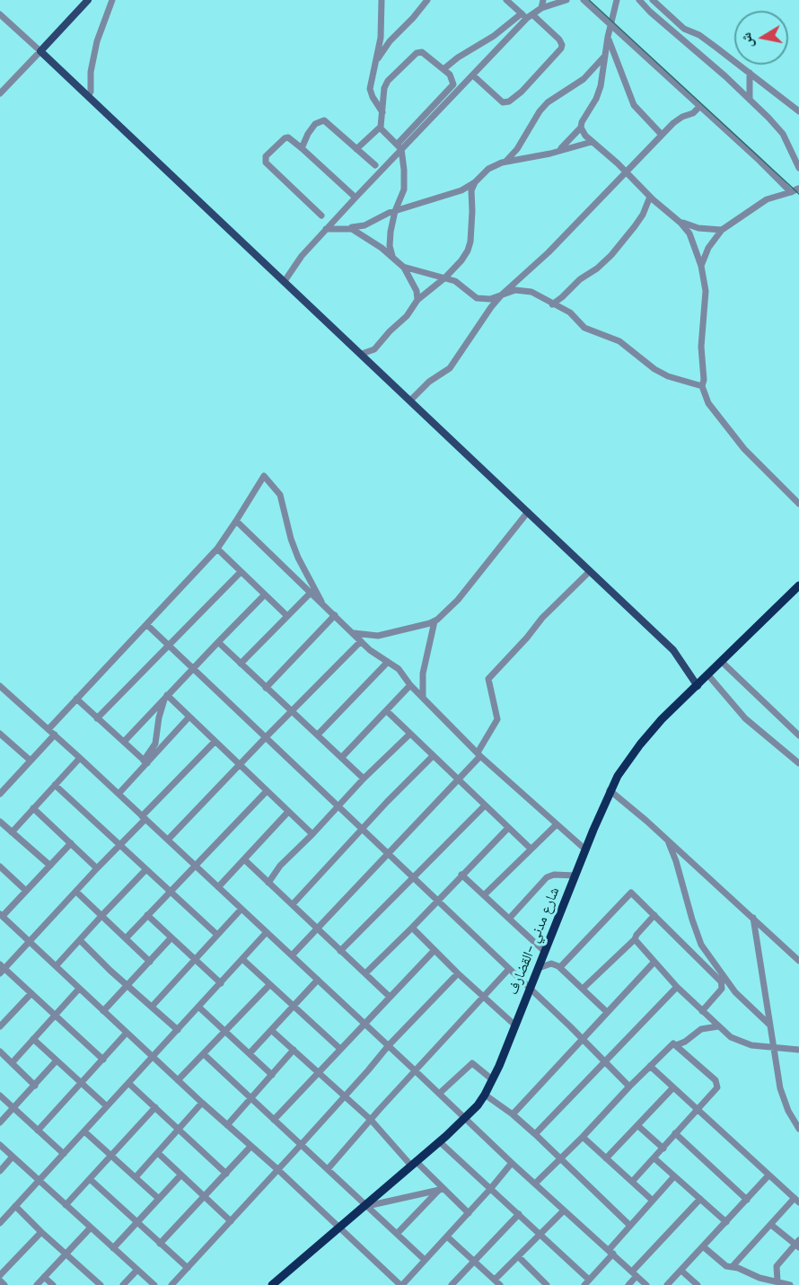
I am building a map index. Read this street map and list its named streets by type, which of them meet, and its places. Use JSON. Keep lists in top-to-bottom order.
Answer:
{
  "streets": {
    "highway": ["شارع مدني -القضارف"]
  },
  "north": "left"
}
